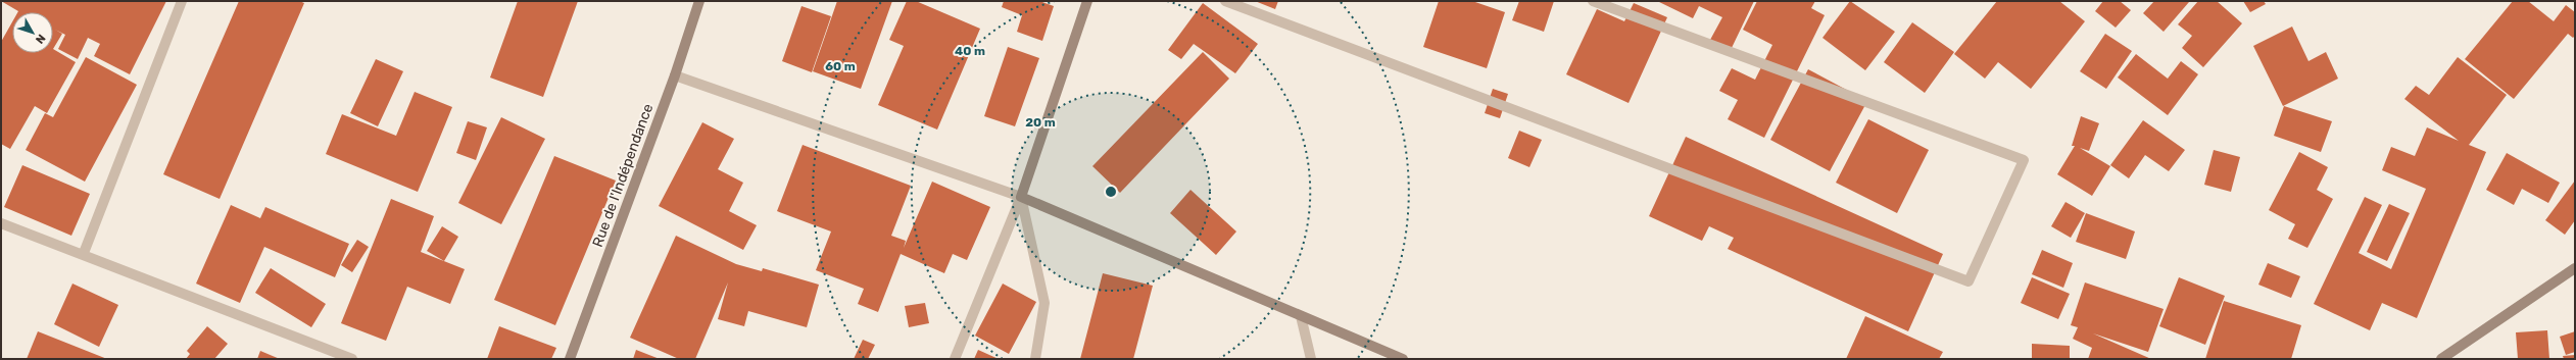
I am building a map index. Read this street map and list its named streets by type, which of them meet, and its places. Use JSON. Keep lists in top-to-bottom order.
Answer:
{
  "streets": {
    "main road": ["Rue de l'Indépendance"]
  },
  "north": "bottom right",
  "rings": ["40 m", "60 m", "20 m"]
}
